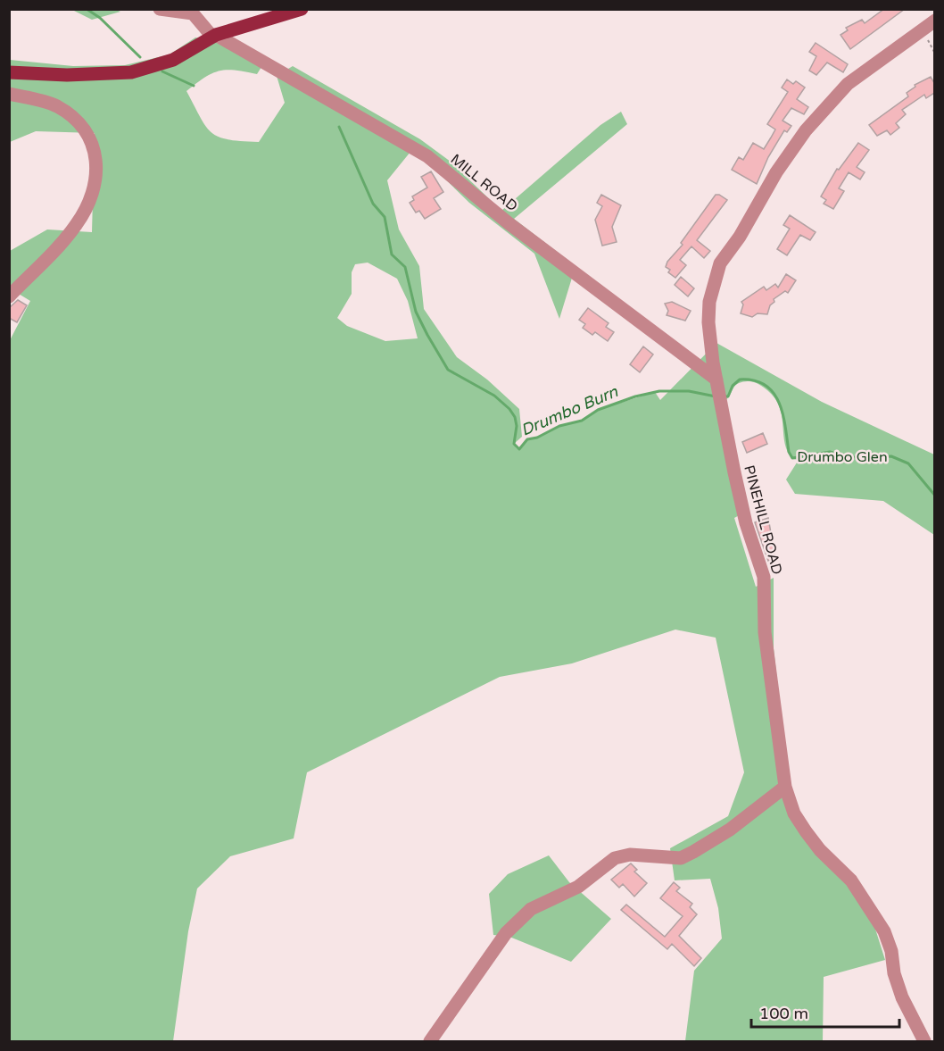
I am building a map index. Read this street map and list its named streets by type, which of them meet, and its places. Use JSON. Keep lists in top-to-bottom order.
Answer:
{
  "streets": {
    "street": ["MILL ROAD", "PINEHILL ROAD"]
  },
  "crossings": [
    ["MILL ROAD", "PINEHILL ROAD"]
  ],
  "water": ["Drumbo Burn"],
  "parks": ["Drumbo Glen"],
  "scale_bar": "100 m"
}
